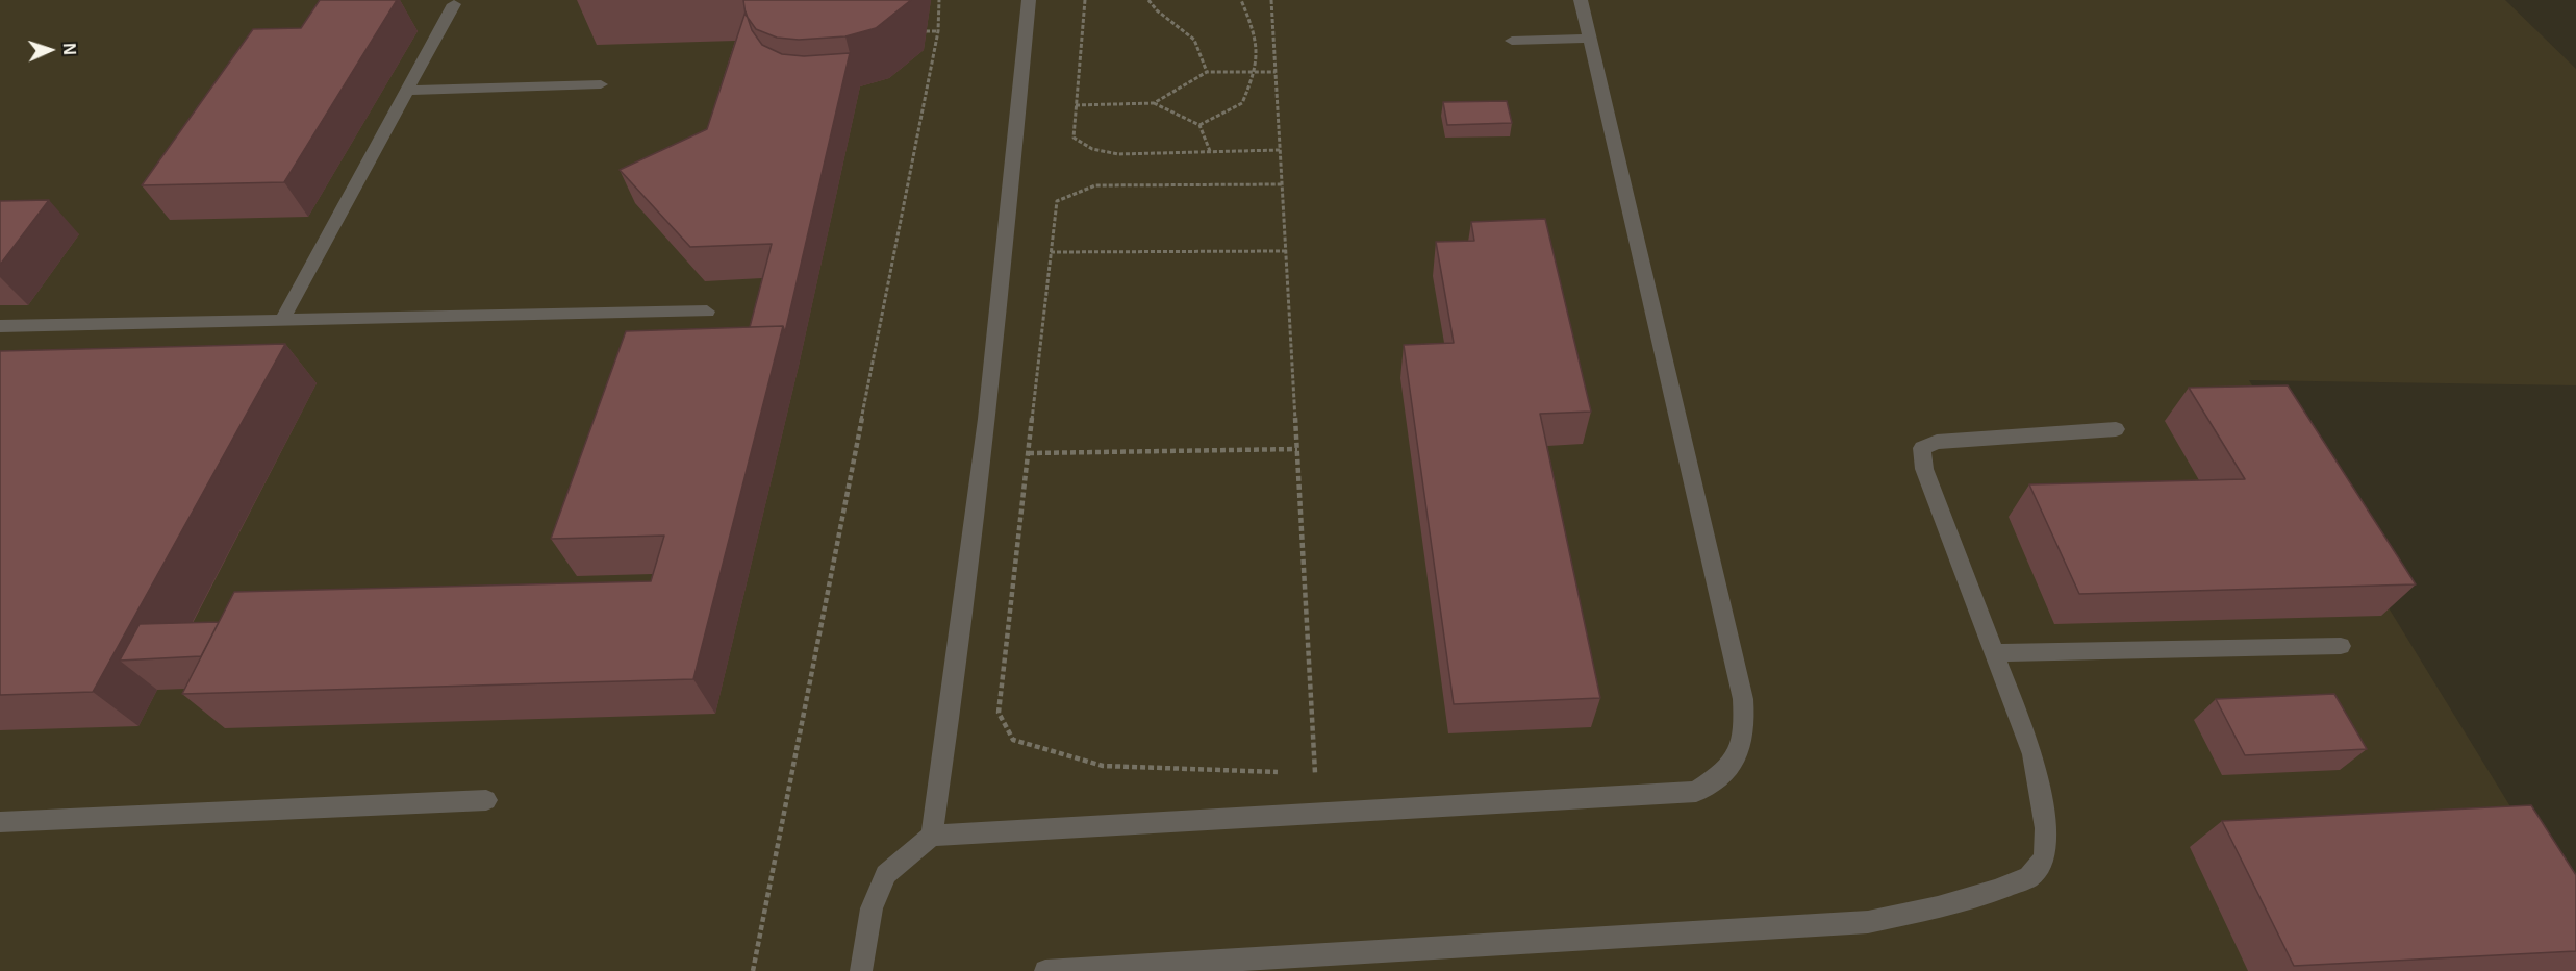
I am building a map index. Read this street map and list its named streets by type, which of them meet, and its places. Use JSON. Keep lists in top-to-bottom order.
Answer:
{
  "north": "right"
}
